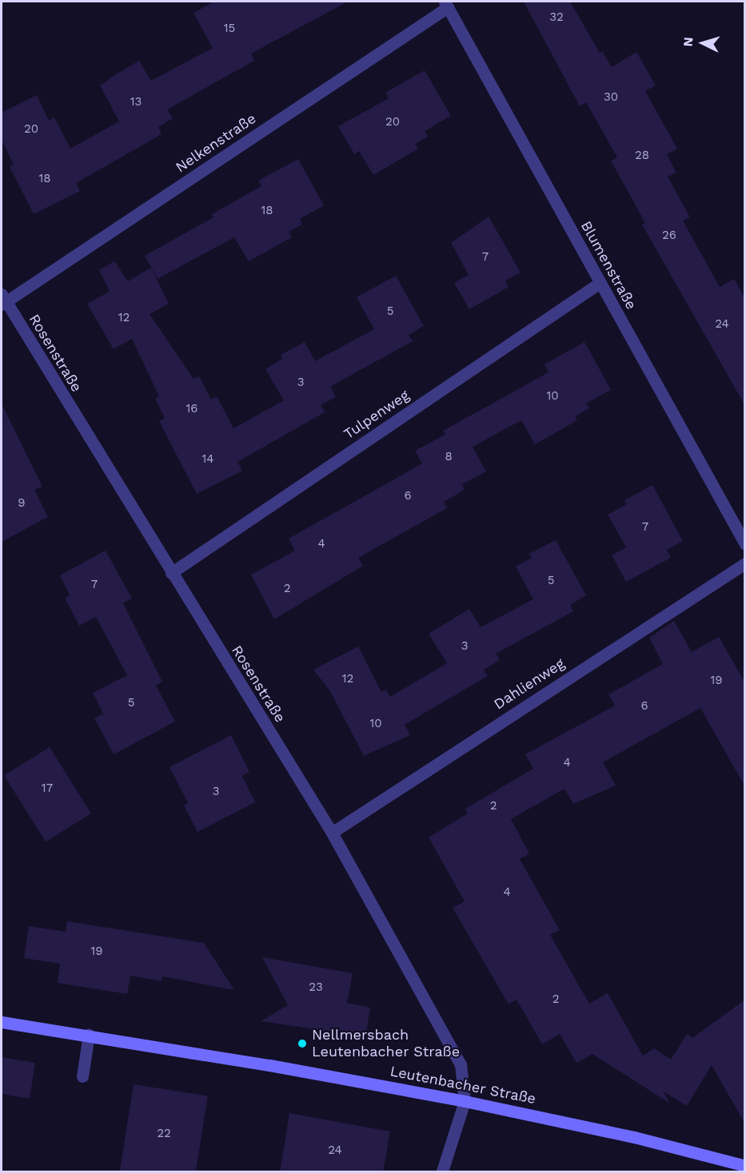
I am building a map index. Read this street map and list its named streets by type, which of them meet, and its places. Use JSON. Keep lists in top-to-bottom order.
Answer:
{
  "streets": {
    "street": [
      "Nelkenstraße",
      "Blumenstraße",
      "Rosenstraße",
      "Tulpenweg",
      "Dahlienweg",
      "Leutenbacher Straße"
    ]
  },
  "crossings": [
    ["Nelkenstraße", "Blumenstraße"],
    ["Nelkenstraße", "Rosenstraße"],
    ["Blumenstraße", "Tulpenweg"],
    ["Rosenstraße", "Tulpenweg"],
    ["Rosenstraße", "Dahlienweg"],
    ["Rosenstraße", "Leutenbacher Straße"]
  ],
  "places": ["Nellmersbach Leutenbacher Straße"],
  "house_numbers": [
    "32",
    "15",
    "30",
    "13",
    "20",
    "20",
    "28",
    "18",
    "18",
    "26",
    "7",
    "5",
    "12",
    "24",
    "3",
    "10",
    "16",
    "8",
    "14",
    "6",
    "9",
    "7",
    "4",
    "5",
    "7",
    "2",
    "3",
    "12",
    "19",
    "5",
    "6",
    "10",
    "4",
    "17",
    "3",
    "2",
    "4",
    "19",
    "23",
    "2",
    "22",
    "24"
  ],
  "north": "left"
}
